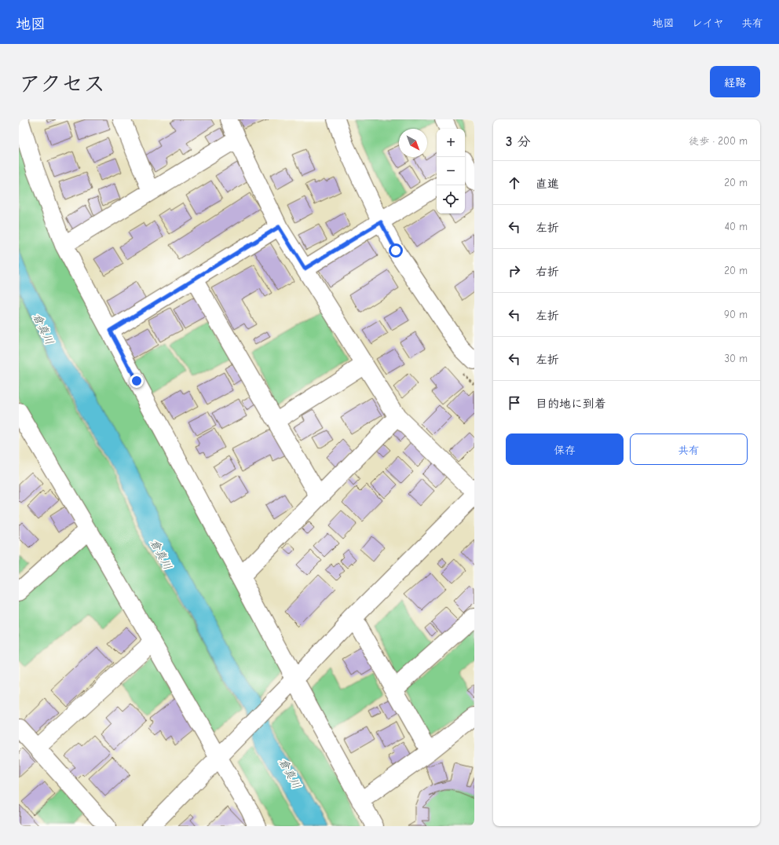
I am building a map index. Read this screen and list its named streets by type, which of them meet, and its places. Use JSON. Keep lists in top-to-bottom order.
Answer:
{
  "water": ["倉真川"],
  "north": "bottom right",
  "page": {
    "header": "地図",
    "nav": ["地図", "レイヤ", "共有"],
    "title": "アクセス",
    "buttons": [
      "経路",
      ["保存", "共有"]
    ],
    "heading": ["3 分", "徒歩 · 200 m"],
    "map_buttons": ["+", "−"],
    "list": [
      ["直進", "20 m"],
      ["左折", "40 m"],
      ["右折", "20 m"],
      ["左折", "90 m"],
      ["左折", "30 m"],
      "目的地に到着"
    ]
  }
}
